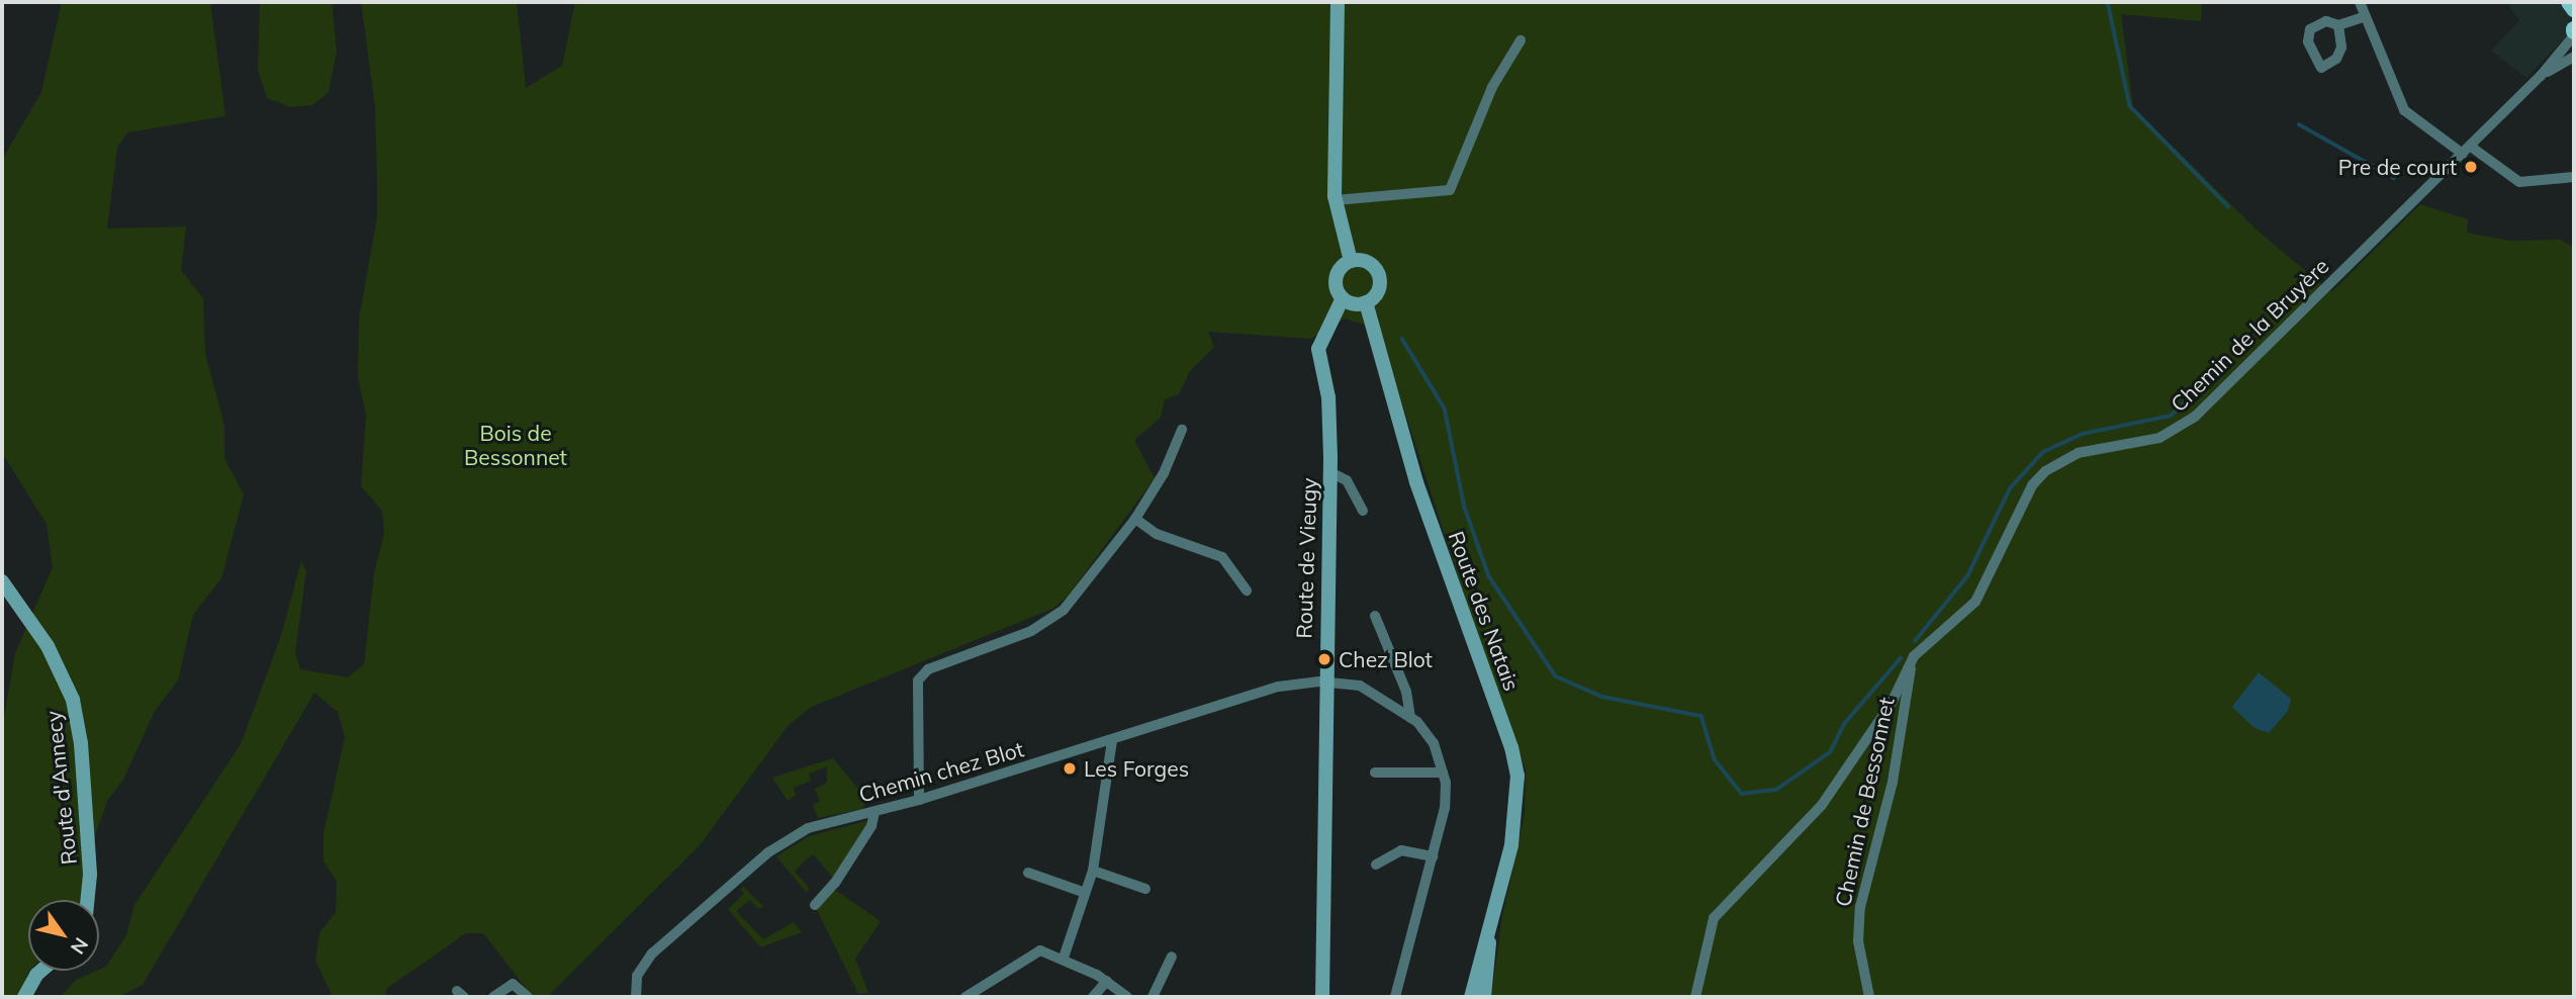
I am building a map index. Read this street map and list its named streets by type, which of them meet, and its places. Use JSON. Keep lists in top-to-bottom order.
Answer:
{
  "streets": {
    "street": [
      "Chemin de la Bruyère",
      "Route de Vieugy",
      "Route des Natais",
      "Chemin chez Blot",
      "Route d'Annecy",
      "Chemin de Bessonnet"
    ]
  },
  "crossings": [
    ["Chemin de la Bruyère", "Chemin de Bessonnet"],
    ["Route de Vieugy", "Route des Natais"],
    ["Route de Vieugy", "Chemin chez Blot"]
  ],
  "parks": ["Bois de Bessonnet"],
  "places": ["Pre de court", "Chez Blot", "Les Forges"],
  "north": "bottom right"
}
